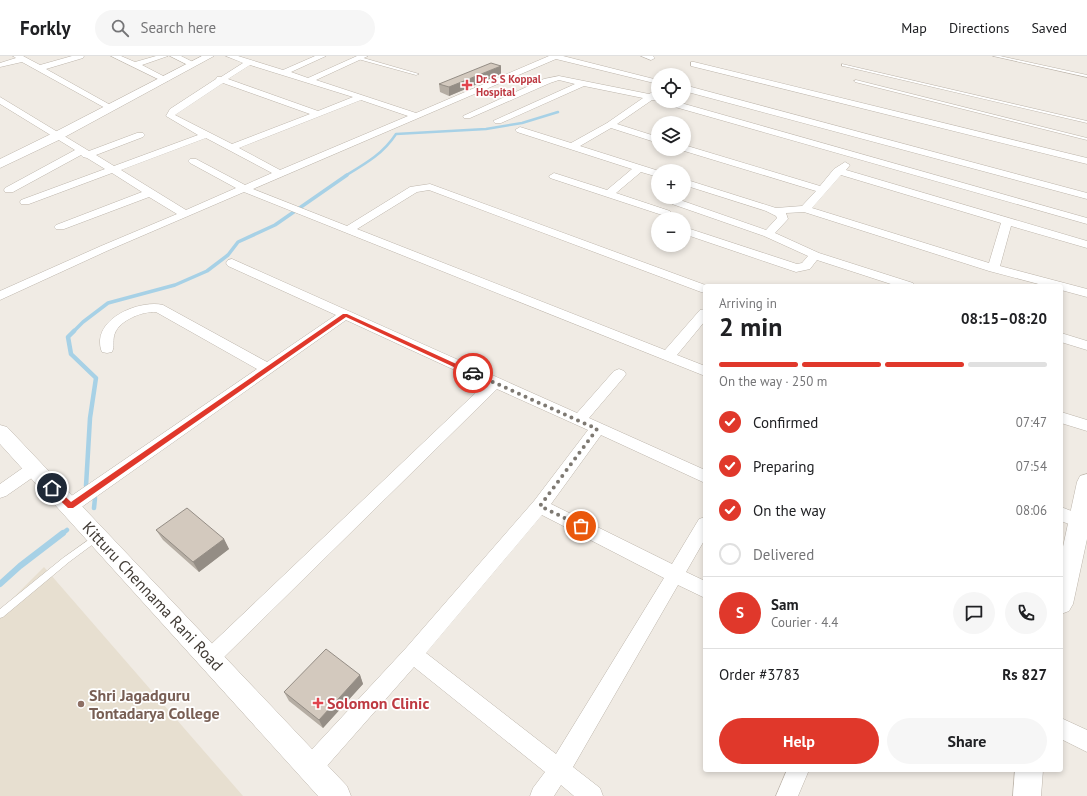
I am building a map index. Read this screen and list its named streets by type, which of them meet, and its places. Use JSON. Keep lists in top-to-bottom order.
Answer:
{
  "streets": {
    "street": ["Kitturu Chennama Rani Road"]
  },
  "places": {
    "health": ["Dr. S S Koppal Hospital", "Solomon Clinic"],
    "other": ["Shri Jagadguru Tontadarya College"]
  },
  "page": {
    "header": "Forkly",
    "search": "Search here",
    "nav": ["Map", "Directions", "Saved"],
    "map_buttons": ["+", "−"],
    "heading": ["2 min", "Arriving in", "08:15–08:20"],
    "panel": [
      "Sam",
      "Courier · 4.4",
      "Order #3783",
      "Rs 827"
    ],
    "bar": "On the way · 250 m",
    "list": [
      ["Confirmed", "07:47"],
      ["Preparing", "07:54"],
      ["On the way", "08:06"],
      "Delivered"
    ],
    "round": "S",
    "buttons": ["Help", "Share"]
  }
}
